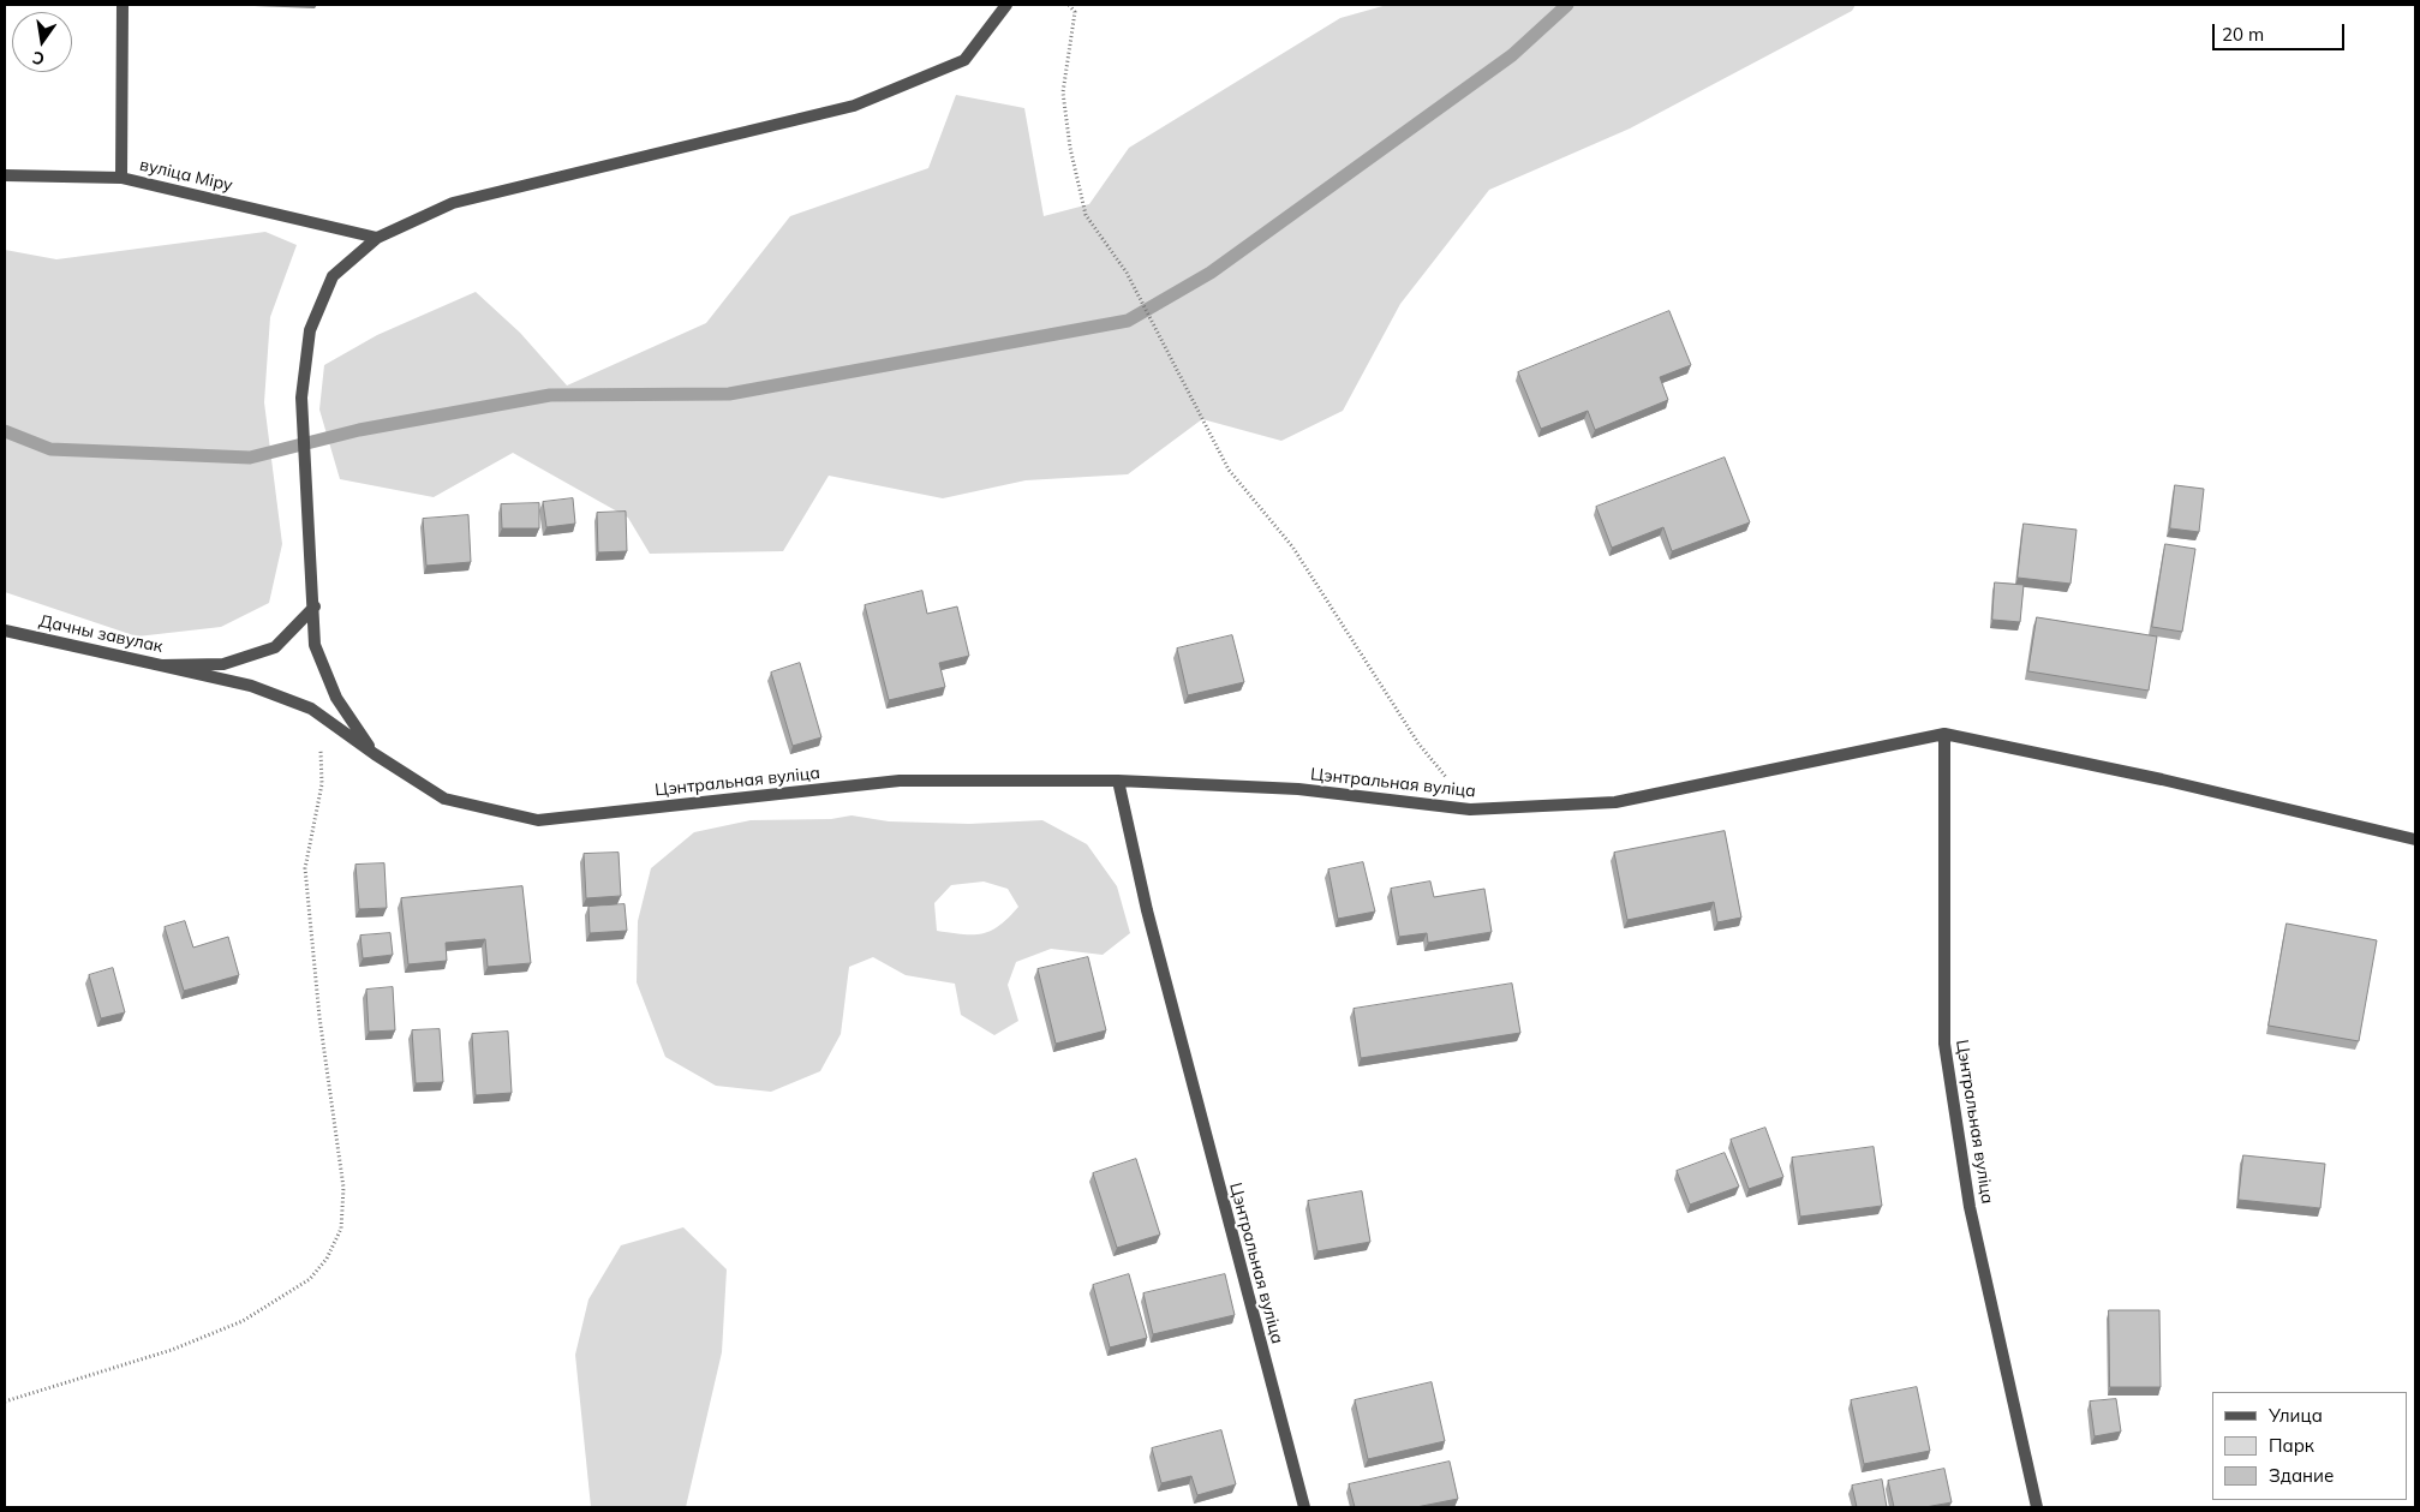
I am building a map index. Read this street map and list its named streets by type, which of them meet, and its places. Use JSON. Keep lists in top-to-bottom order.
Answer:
{
  "streets": {
    "street": ["вуліца Міру", "Дачны завулак", "Цэнтральная вуліца"]
  },
  "crossings": [
    ["вуліца Міру", "Цэнтральная вуліца"],
    ["Дачны завулак", "Цэнтральная вуліца"]
  ],
  "legend": ["Улица", "Парк", "Здание"],
  "scale_bar": "20 m",
  "north": "bottom"
}
